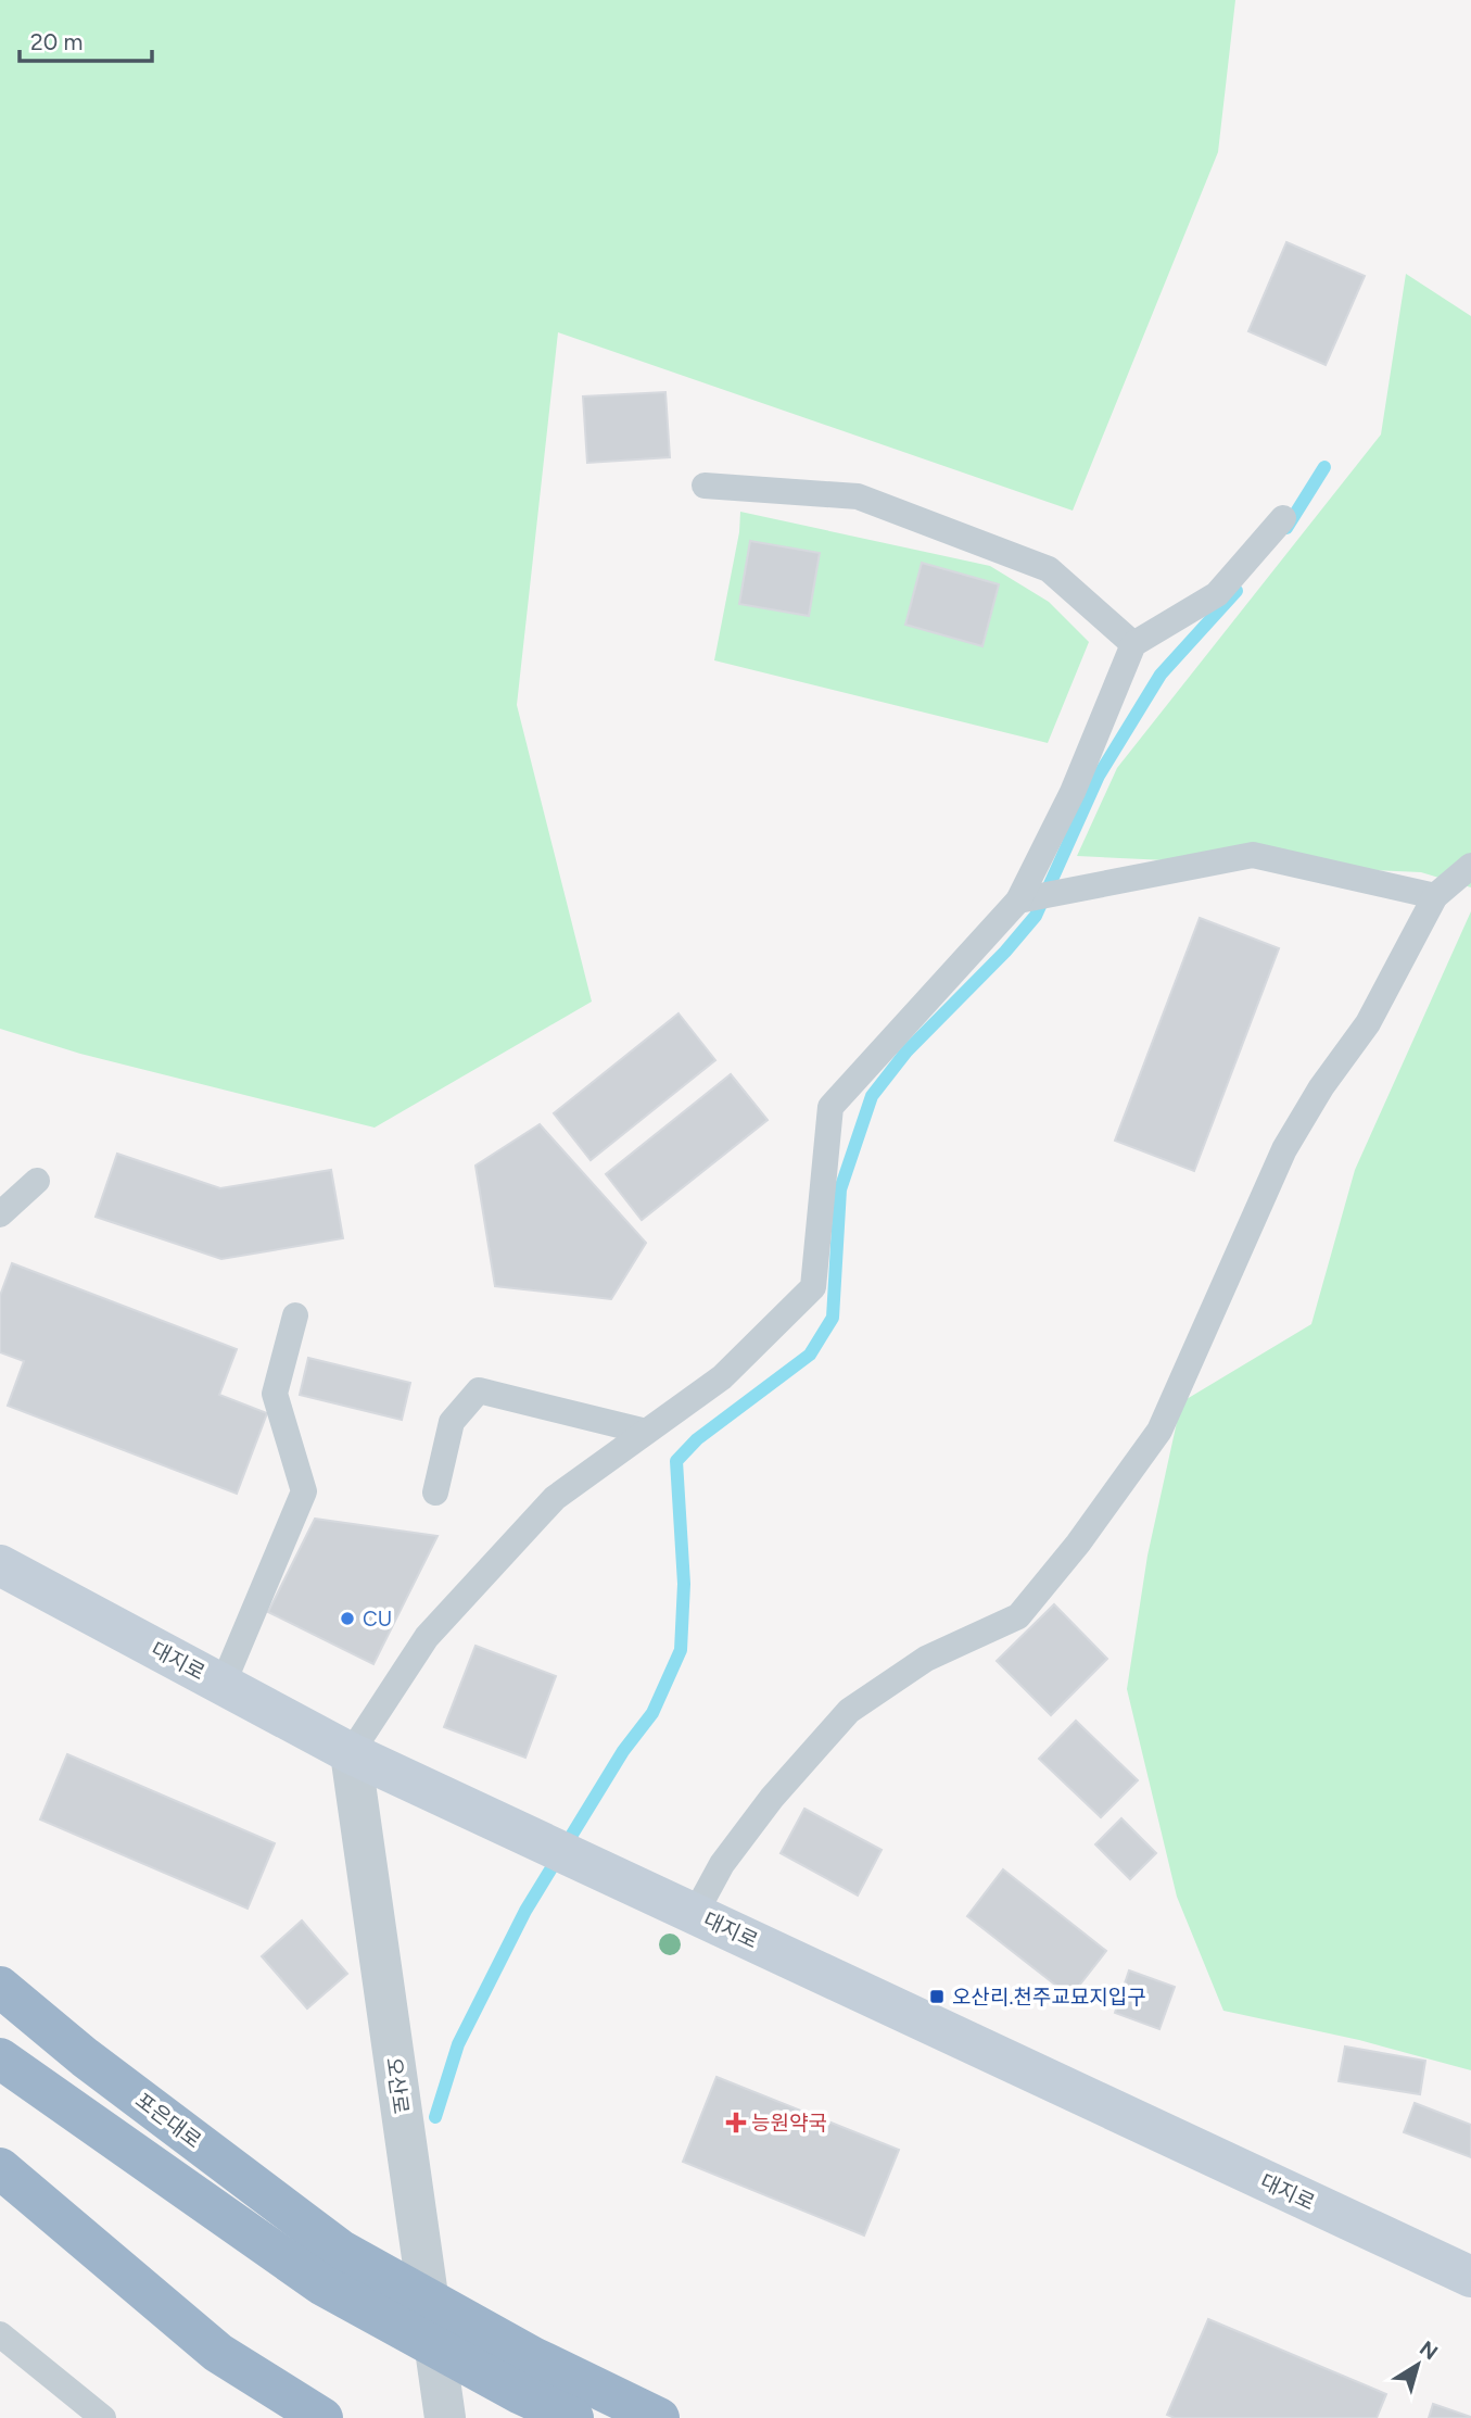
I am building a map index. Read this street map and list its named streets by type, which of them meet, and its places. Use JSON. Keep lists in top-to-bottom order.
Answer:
{
  "streets": {
    "highway": ["포은대로"],
    "main road": ["대지로"],
    "street": ["오산로"]
  },
  "crossings": [
    ["대지로", "오산로"]
  ],
  "places": {
    "other": ["CU"],
    "transit": ["오산리.천주교묘지입구"],
    "health": ["능원약국"]
  },
  "scale_bar": "20 m",
  "north": "top right"
}
